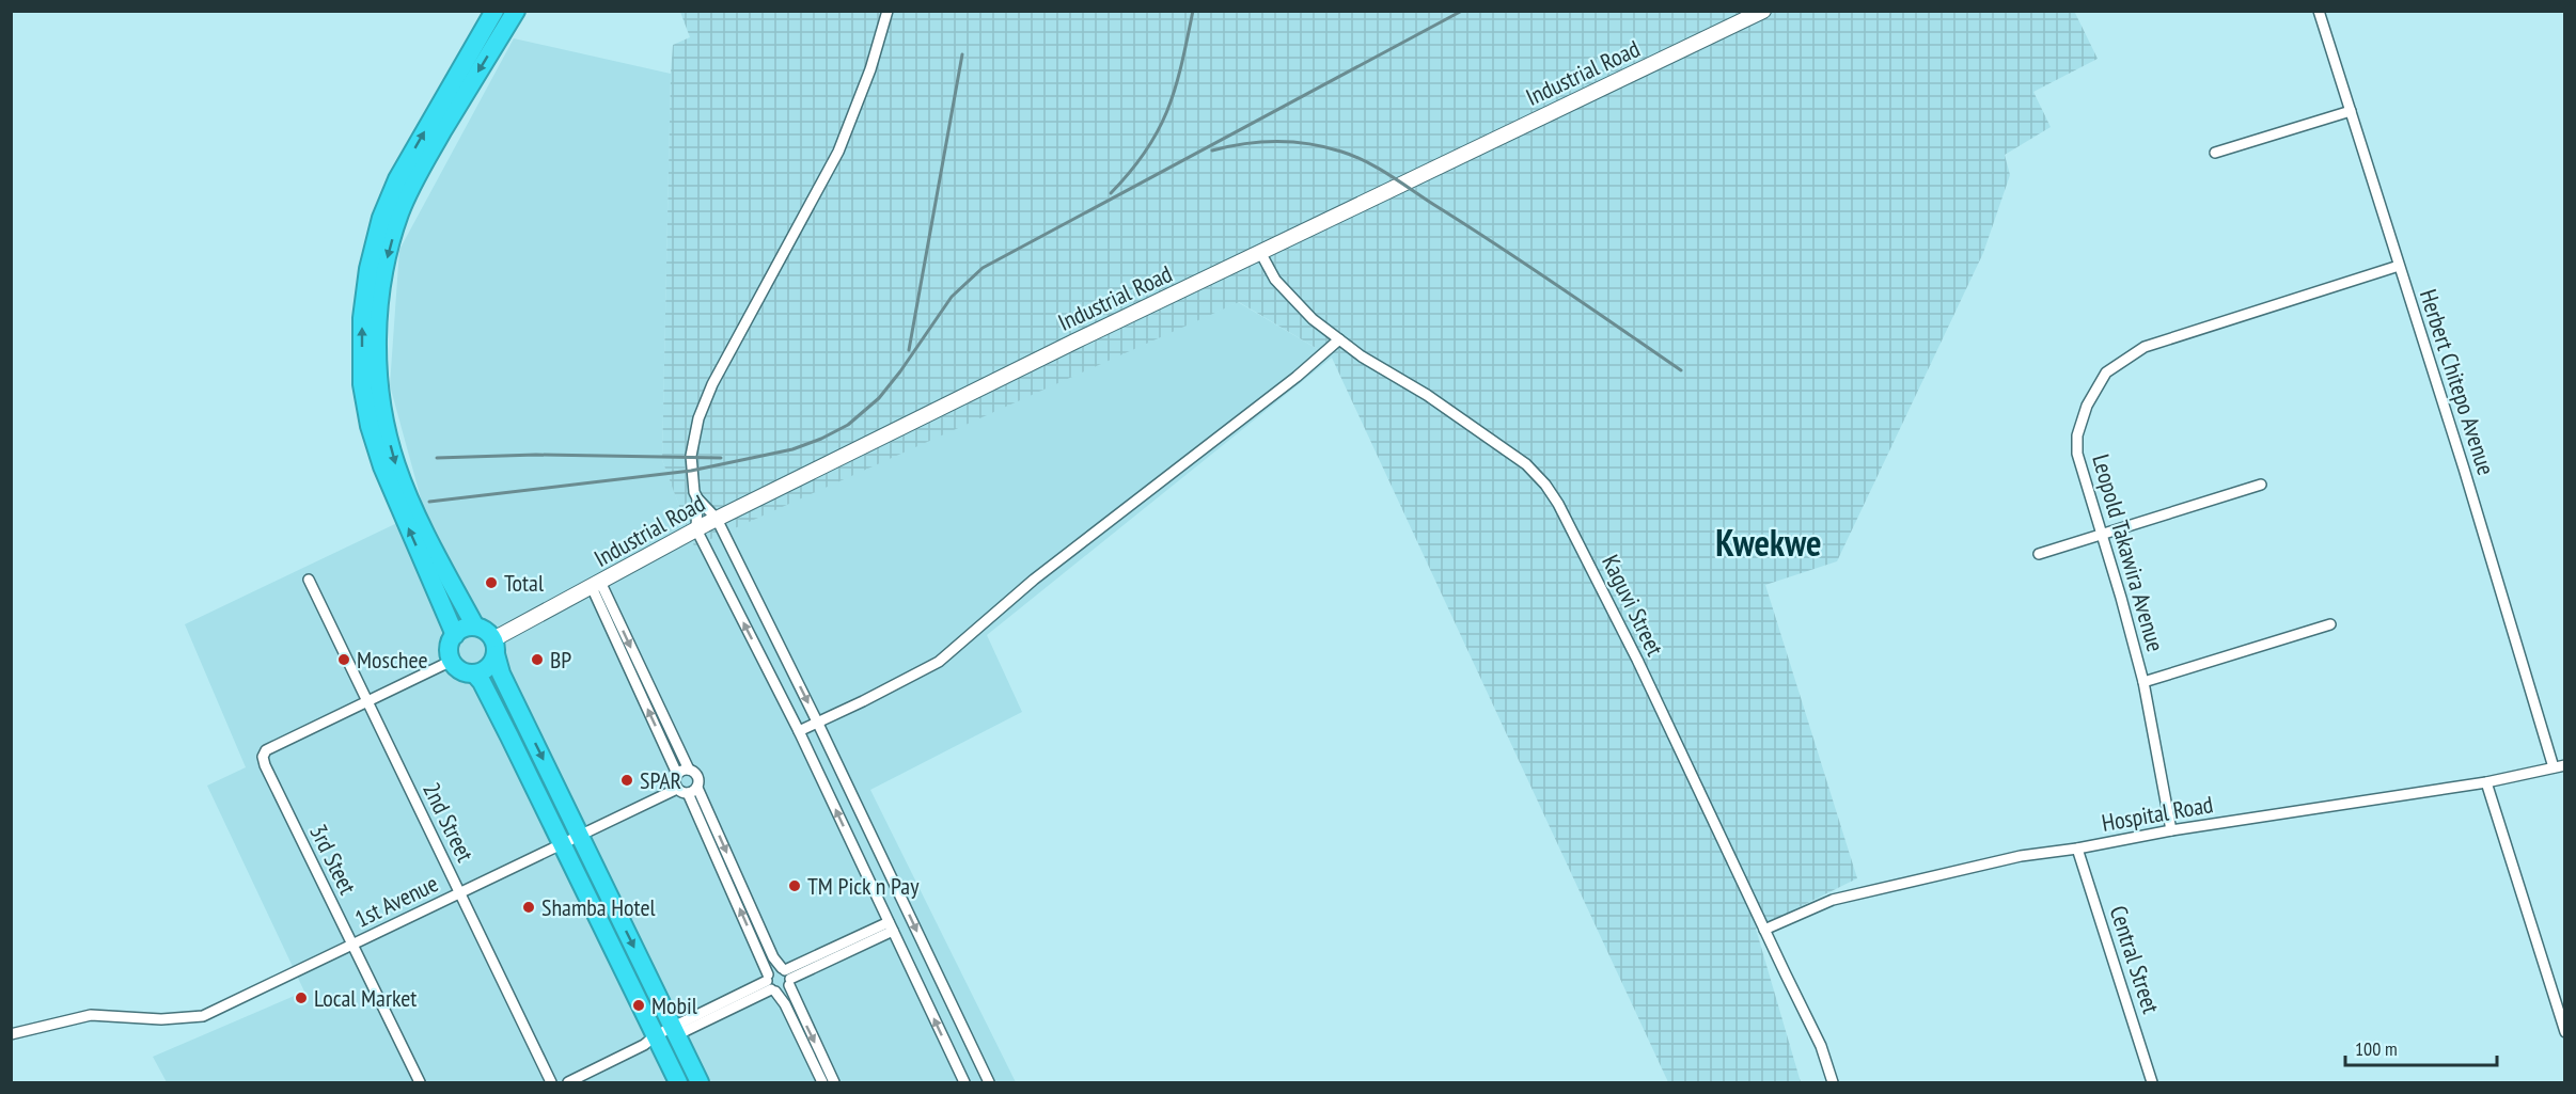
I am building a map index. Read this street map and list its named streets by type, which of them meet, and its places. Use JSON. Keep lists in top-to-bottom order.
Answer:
{
  "streets": {
    "street": [
      "Industrial Road",
      "Herbert Chitepo Avenue",
      "Leopold Takawira Avenue",
      "Kaguvi Street",
      "Hospital Road",
      "2nd Street",
      "3rd Steet",
      "1st Avenue",
      "Central Street"
    ]
  },
  "crossings": [
    ["Industrial Road", "Kaguvi Street"],
    ["Herbert Chitepo Avenue", "Leopold Takawira Avenue"],
    ["Herbert Chitepo Avenue", "Hospital Road"],
    ["Leopold Takawira Avenue", "Hospital Road"],
    ["Kaguvi Street", "Hospital Road"],
    ["Hospital Road", "Central Street"],
    ["2nd Street", "3rd Steet"],
    ["2nd Street", "1st Avenue"],
    ["3rd Steet", "1st Avenue"]
  ],
  "districts": ["Kwekwe"],
  "places": [
    "Total",
    "Moschee",
    "BP",
    "SPAR",
    "TM Pick n Pay",
    "Shamba Hotel",
    "Local Market",
    "Mobil"
  ],
  "scale_bar": "100 m"
}
